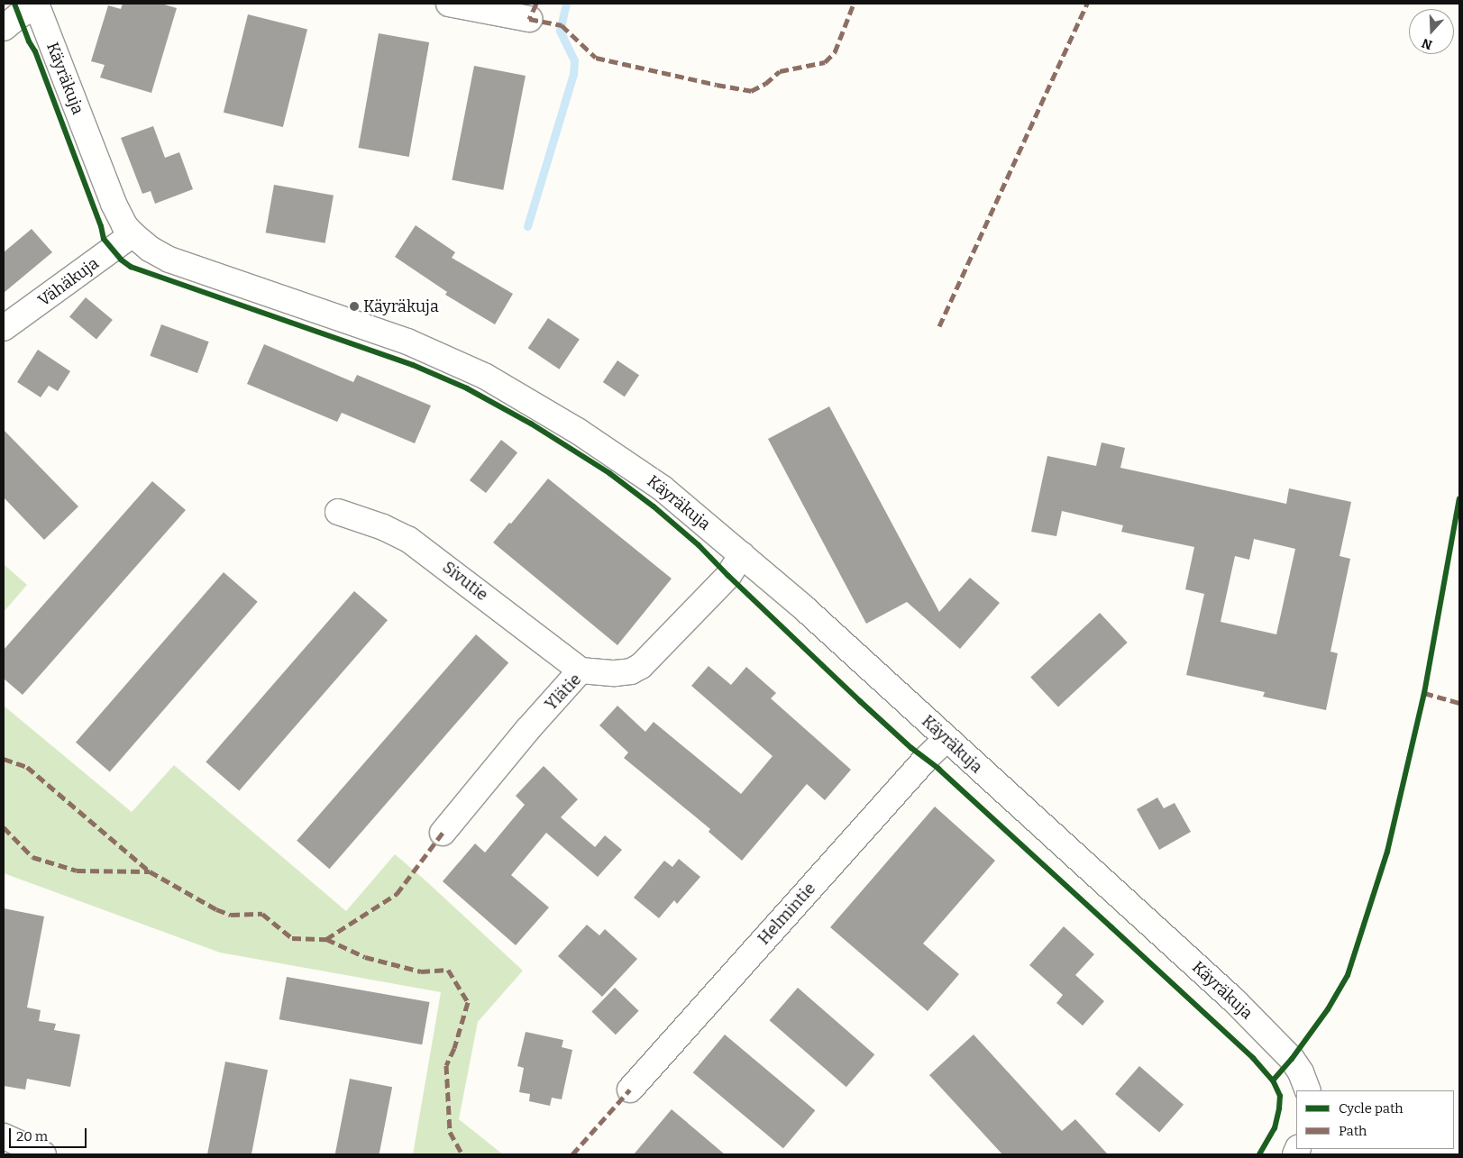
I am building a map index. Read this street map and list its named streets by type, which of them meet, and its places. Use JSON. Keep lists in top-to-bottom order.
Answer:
{
  "streets": {
    "street": [
      "Käyräkuja",
      "Vähäkuja",
      "Sivutie",
      "Ylätie",
      "Helmintie"
    ]
  },
  "crossings": [
    ["Käyräkuja", "Vähäkuja"],
    ["Käyräkuja", "Ylätie"],
    ["Käyräkuja", "Helmintie"],
    ["Sivutie", "Ylätie"]
  ],
  "places": ["Käyräkuja"],
  "legend": ["Cycle path", "Path"],
  "scale_bar": "20 m",
  "north": "bottom"
}
